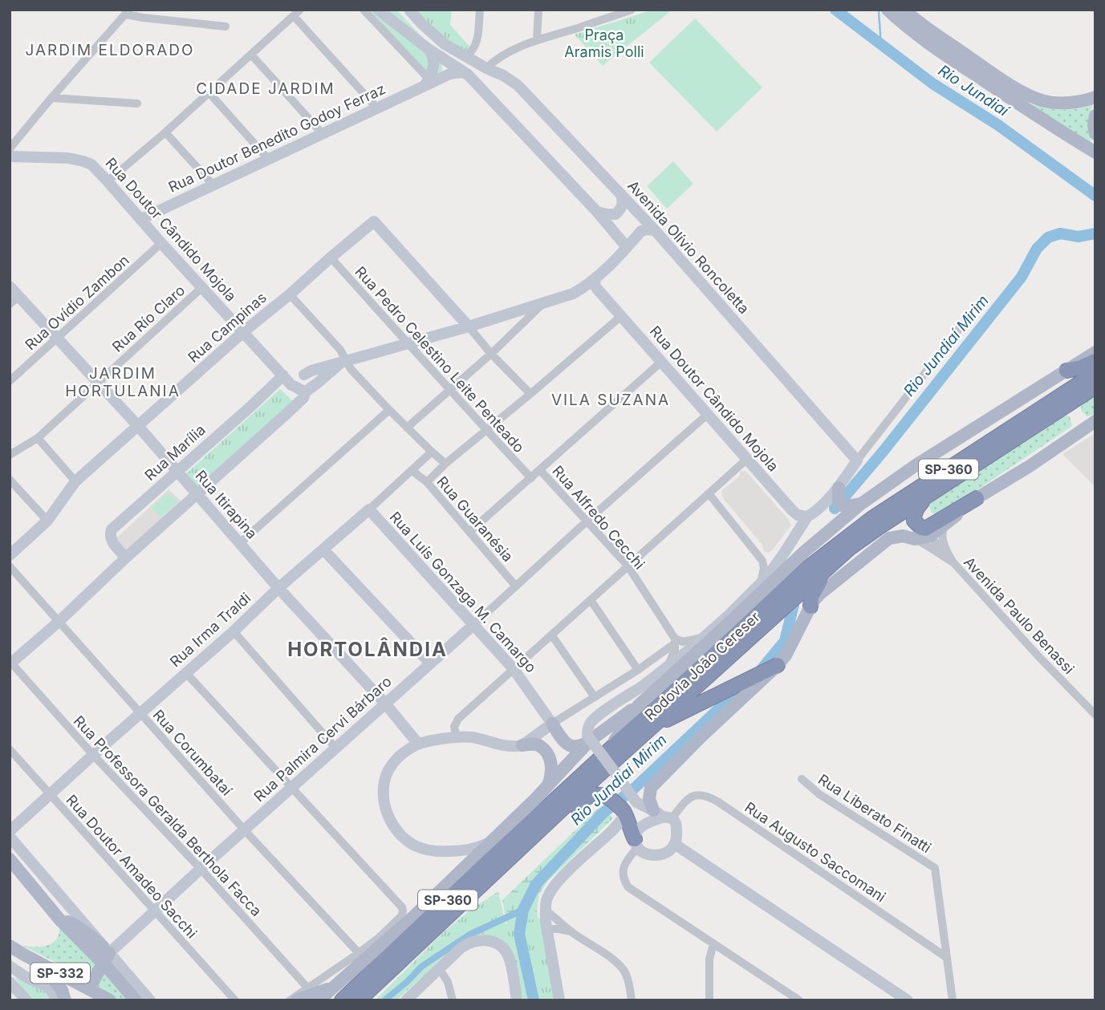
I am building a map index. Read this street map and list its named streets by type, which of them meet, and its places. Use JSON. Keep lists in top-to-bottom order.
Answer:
{
  "streets": {
    "highway": ["SP-360", "Rodovia João Cereser"],
    "main road": ["SP-332"],
    "street": [
      "Rua Doutor Benedito Godoy Ferraz",
      "Rua Doutor Cândido Mojola",
      "Avenida Olívio Roncoletta",
      "Rua Ovídio Zambon",
      "Rua Río Claro",
      "Rua Campinas",
      "Rua Pedro Celestino Leite Penteado",
      "Rua Marília",
      "Rua Itirapina",
      "Rua Alfredo Cecchi",
      "Rua Guaranésia",
      "Rua Luís Gonzaga M. Camargo",
      "Avenida Paulo Benassi",
      "Rua Irma Traldi",
      "Rua Palmira Cervi Bárbaro",
      "Rua Corumbataí",
      "Rua Liberato Finatti",
      "Rua Professora Geralda Berthola Facca",
      "Rua Augusto Saccomani",
      "Rua Doutor Amadeo Sacchi"
    ]
  },
  "crossings": [
    ["Rua Doutor Benedito Godoy Ferraz", "Rua Doutor Cândido Mojola"],
    ["Rua Doutor Cândido Mojola", "Rua Ovídio Zambon"],
    ["Rua Doutor Cândido Mojola", "Rua Río Claro"],
    ["Rua Doutor Cândido Mojola", "Rua Campinas"],
    ["Rua Doutor Cândido Mojola", "Rua Marília"],
    ["Rua Doutor Cândido Mojola", "Rua Palmira Cervi Bárbaro"],
    ["Rua Ovídio Zambon", "Rua Itirapina"],
    ["Rua Río Claro", "Rua Itirapina"],
    ["Rua Campinas", "Rua Pedro Celestino Leite Penteado"],
    ["Rua Campinas", "Rua Itirapina"],
    ["Rua Marília", "Rua Itirapina"],
    ["Rua Itirapina", "Rua Irma Traldi"],
    ["Rua Itirapina", "Rua Palmira Cervi Bárbaro"],
    ["Rua Alfredo Cecchi", "Rua Palmira Cervi Bárbaro"],
    ["Rua Guaranésia", "Rua Irma Traldi"],
    ["Rua Guaranésia", "Rua Palmira Cervi Bárbaro"],
    ["Rua Luís Gonzaga M. Camargo", "Rua Irma Traldi"],
    ["Rua Luís Gonzaga M. Camargo", "Rua Palmira Cervi Bárbaro"],
    ["Rua Irma Traldi", "Rua Corumbataí"],
    ["Rua Irma Traldi", "Rua Professora Geralda Berthola Facca"],
    ["Rua Irma Traldi", "Rua Doutor Amadeo Sacchi"],
    ["Rua Palmira Cervi Bárbaro", "Rua Corumbataí"],
    ["Rua Palmira Cervi Bárbaro", "Rua Professora Geralda Berthola Facca"],
    ["Rua Palmira Cervi Bárbaro", "Rua Doutor Amadeo Sacchi"],
    ["Rua Palmira Cervi Bárbaro", "SP-332"],
    ["Rua Liberato Finatti", "Rua Augusto Saccomani"]
  ],
  "districts": [
    "JARDIM ELDORADO",
    "CIDADE JARDIM",
    "JARDIM HORTULANIA",
    "VILA SUZANA",
    "HORTOLÂNDIA"
  ],
  "water": ["Rio Jundiaí", "Rio Jundiaí Mirim"],
  "parks": ["Praça Aramis Polli"]
}
